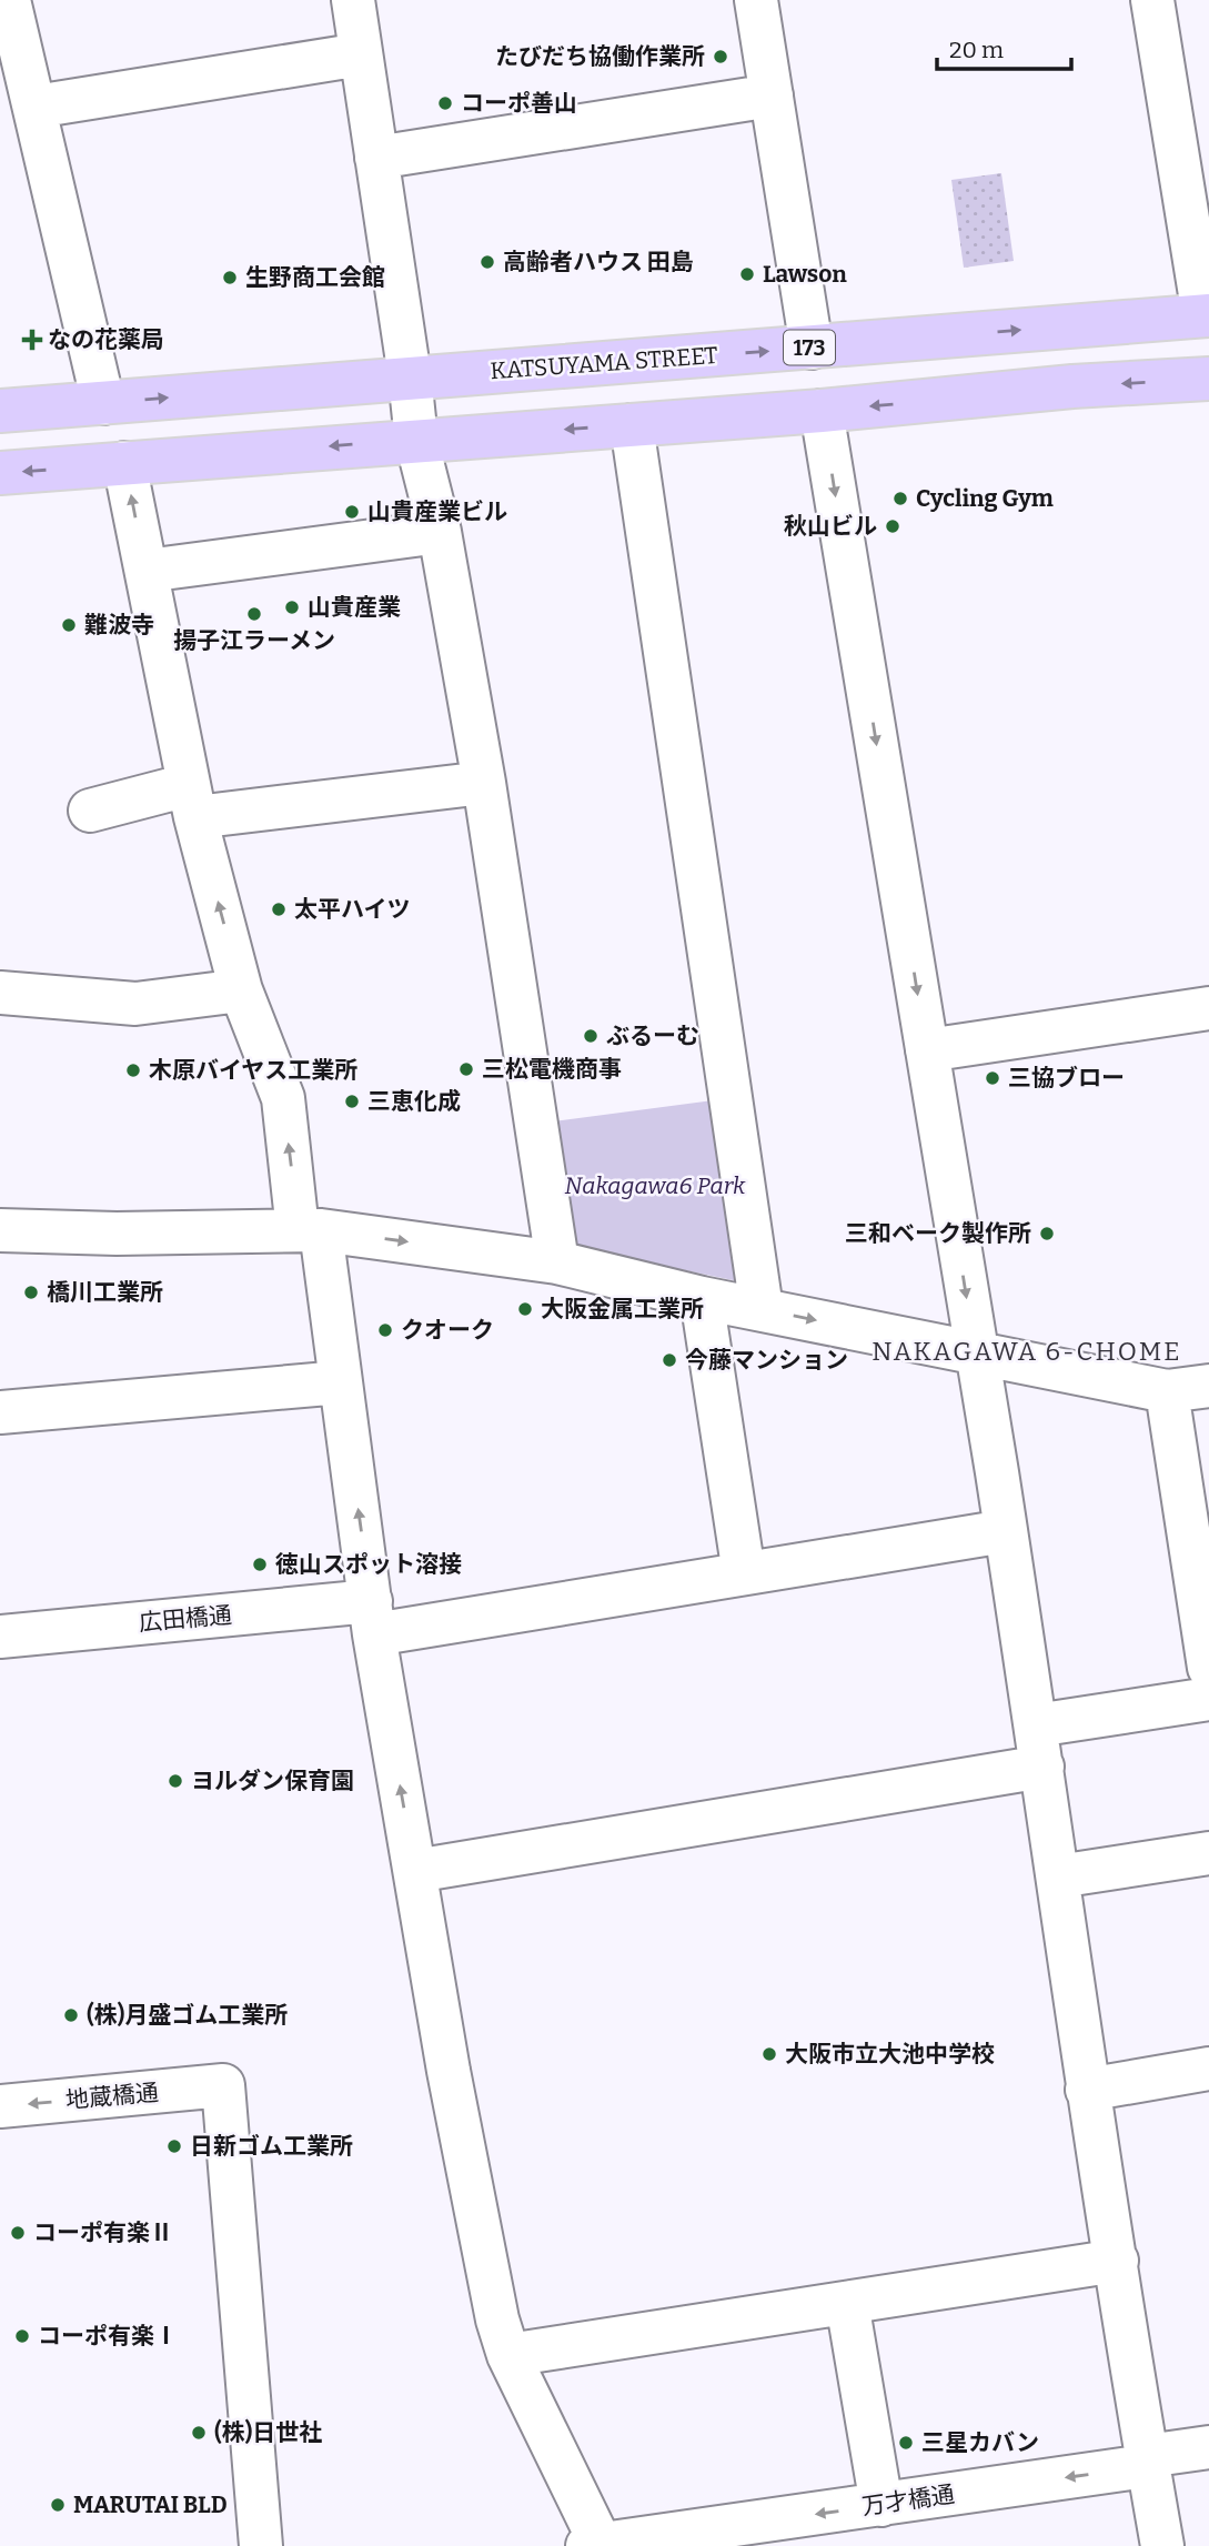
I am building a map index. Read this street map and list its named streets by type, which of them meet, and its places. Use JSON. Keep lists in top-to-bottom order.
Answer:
{
  "streets": {
    "main road": ["173", "KATSUYAMA STREET"],
    "street": ["広田橋通", "地蔵橋通", "万才橋通"]
  },
  "districts": ["NAKAGAWA 6-CHOME"],
  "parks": ["Nakagawa6 Park"],
  "places": {
    "other": [
      "たびだち協働作業所",
      "コーポ善山",
      "高齢者ハウス 田島",
      "Lawson",
      "生野商工会館",
      "Cycling Gym",
      "山貴産業ビル",
      "秋山ビル",
      "山貴産業",
      "揚子江ラーメン",
      "難波寺",
      "太平ハイツ",
      "ぶるーむ",
      "三松電機商事",
      "木原バイヤス工業所",
      "三協ブロー",
      "三恵化成",
      "三和ベーク製作所",
      "橋川工業所",
      "大阪金属工業所",
      "クオーク",
      "今藤マンション",
      "徳山スポット溶接",
      "ヨルダン保育園",
      "(株)月盛ゴム工業所",
      "大阪市立大池中学校",
      "日新ゴム工業所",
      "コーポ有楽Ⅱ",
      "コーポ有楽Ⅰ",
      "(株)日世社",
      "三星カバン",
      "MARUTAI BLD"
    ],
    "health": ["なの花薬局"]
  },
  "scale_bar": "20 m"
}
